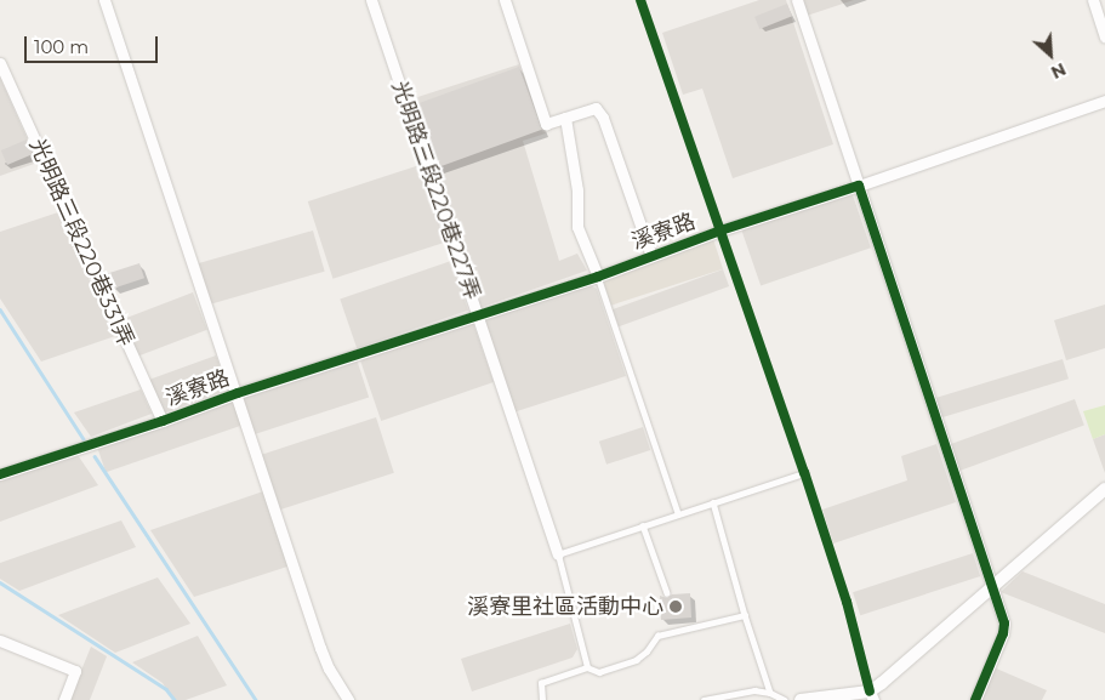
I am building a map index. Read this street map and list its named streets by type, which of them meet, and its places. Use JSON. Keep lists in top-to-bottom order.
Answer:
{
  "streets": {
    "street": ["光明路三段220巷227弄", "溪寮路", "光明路三段220巷331弄"]
  },
  "crossings": [
    ["光明路三段220巷227弄", "溪寮路"],
    ["溪寮路", "光明路三段220巷331弄"]
  ],
  "places": ["溪寮里社區活動中心"],
  "scale_bar": "100 m",
  "north": "bottom right"
}
